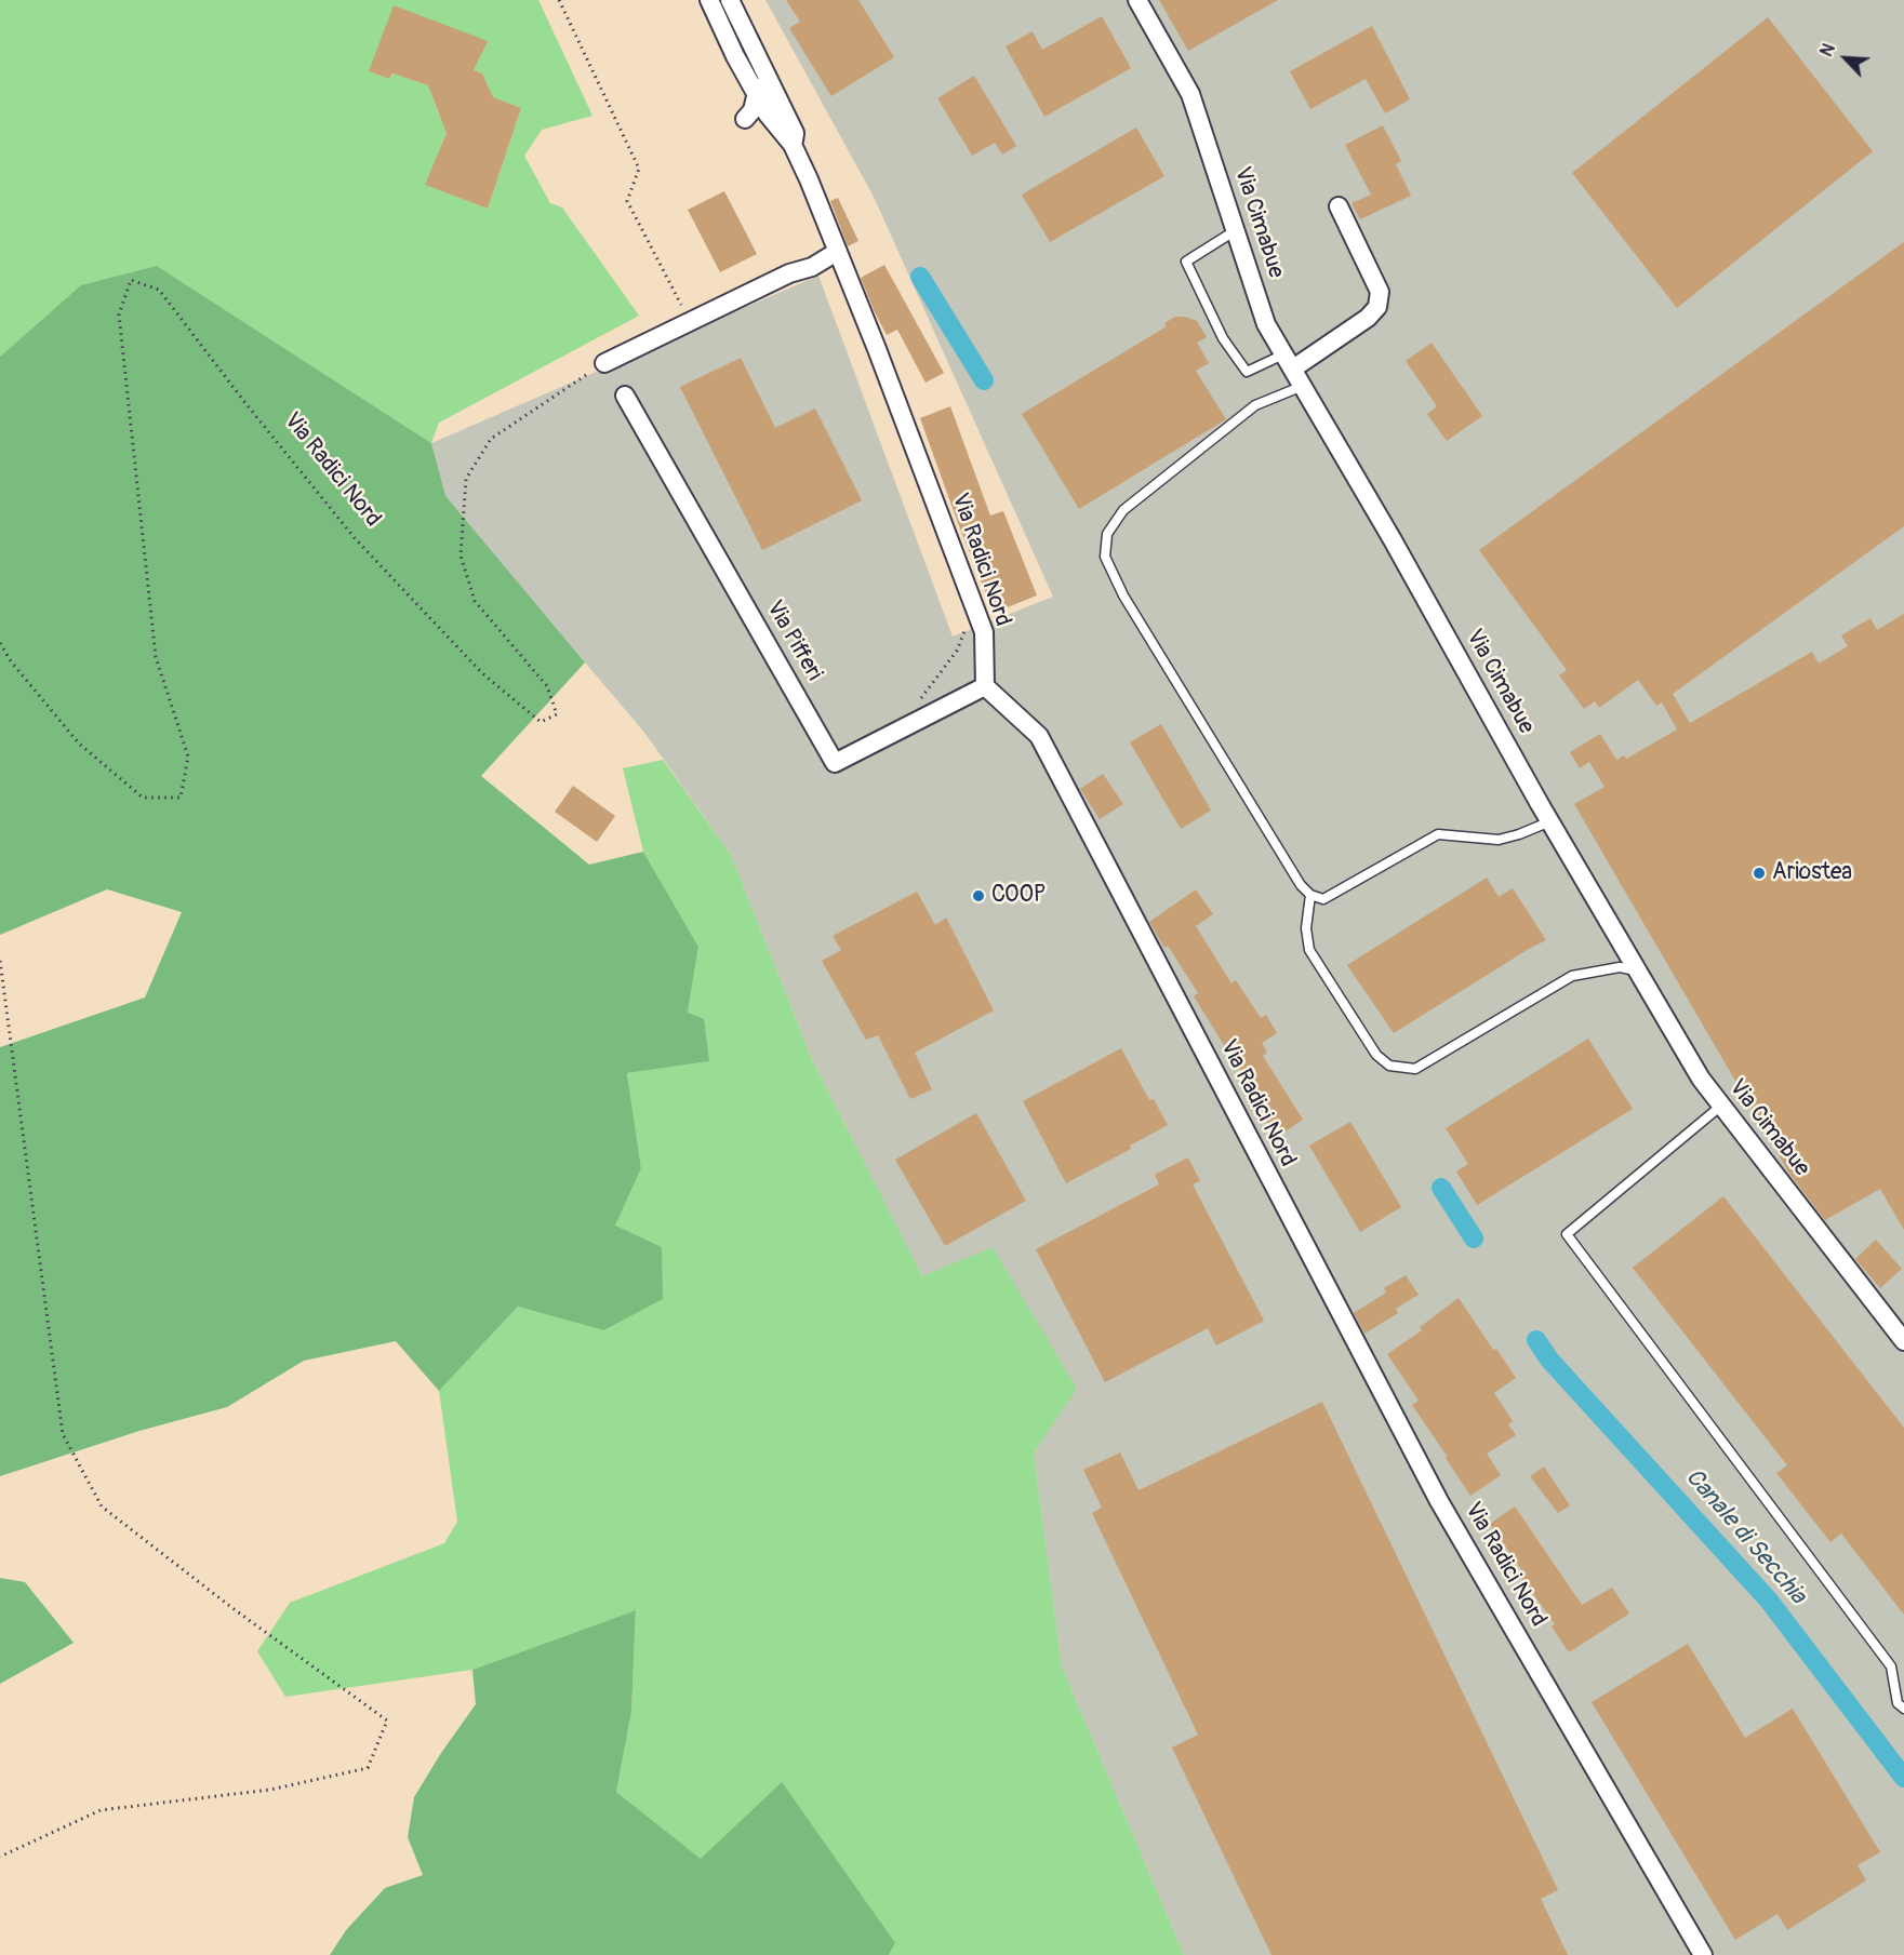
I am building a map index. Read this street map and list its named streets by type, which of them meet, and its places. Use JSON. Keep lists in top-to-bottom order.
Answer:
{
  "streets": {
    "street": ["Via Cimabue", "Via Radici Nord", "Via Pifferi"]
  },
  "crossings": [
    ["Via Radici Nord", "Via Pifferi"]
  ],
  "water": ["Canale di Secchia"],
  "places": ["Ariostea", "COOP"],
  "north": "top left"
}
